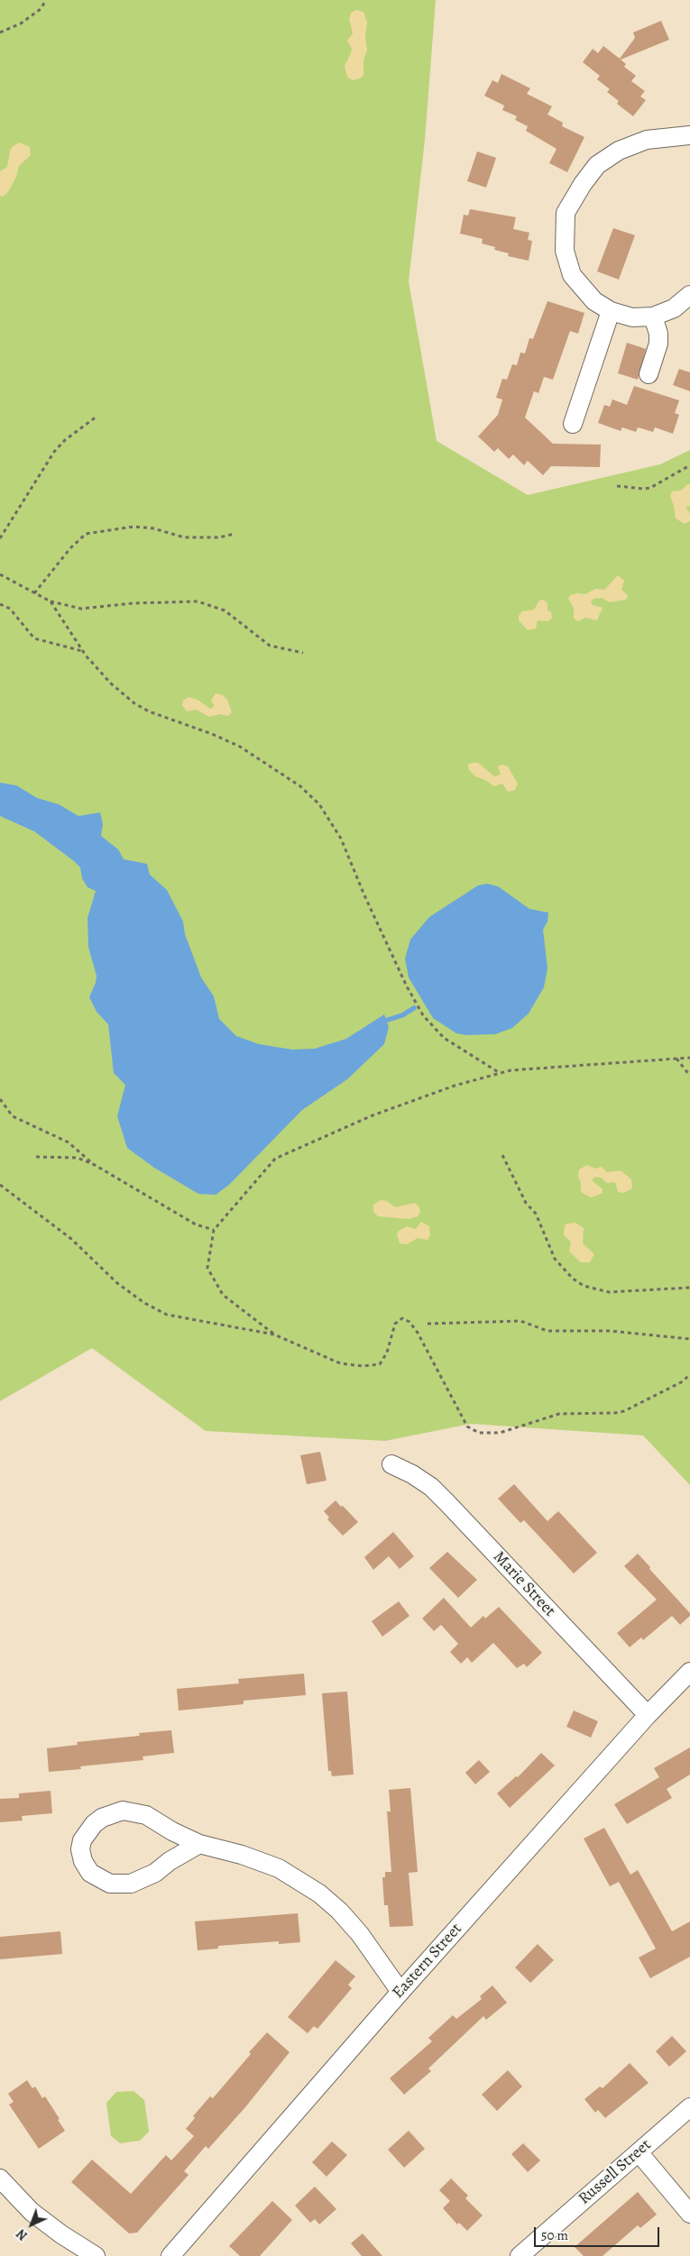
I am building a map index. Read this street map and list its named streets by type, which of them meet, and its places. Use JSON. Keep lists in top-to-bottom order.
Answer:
{
  "streets": {
    "street": ["Marie Street", "Eastern Street", "Russell Street"]
  },
  "crossings": [
    ["Marie Street", "Eastern Street"]
  ],
  "scale_bar": "50 m",
  "north": "bottom left"
}
